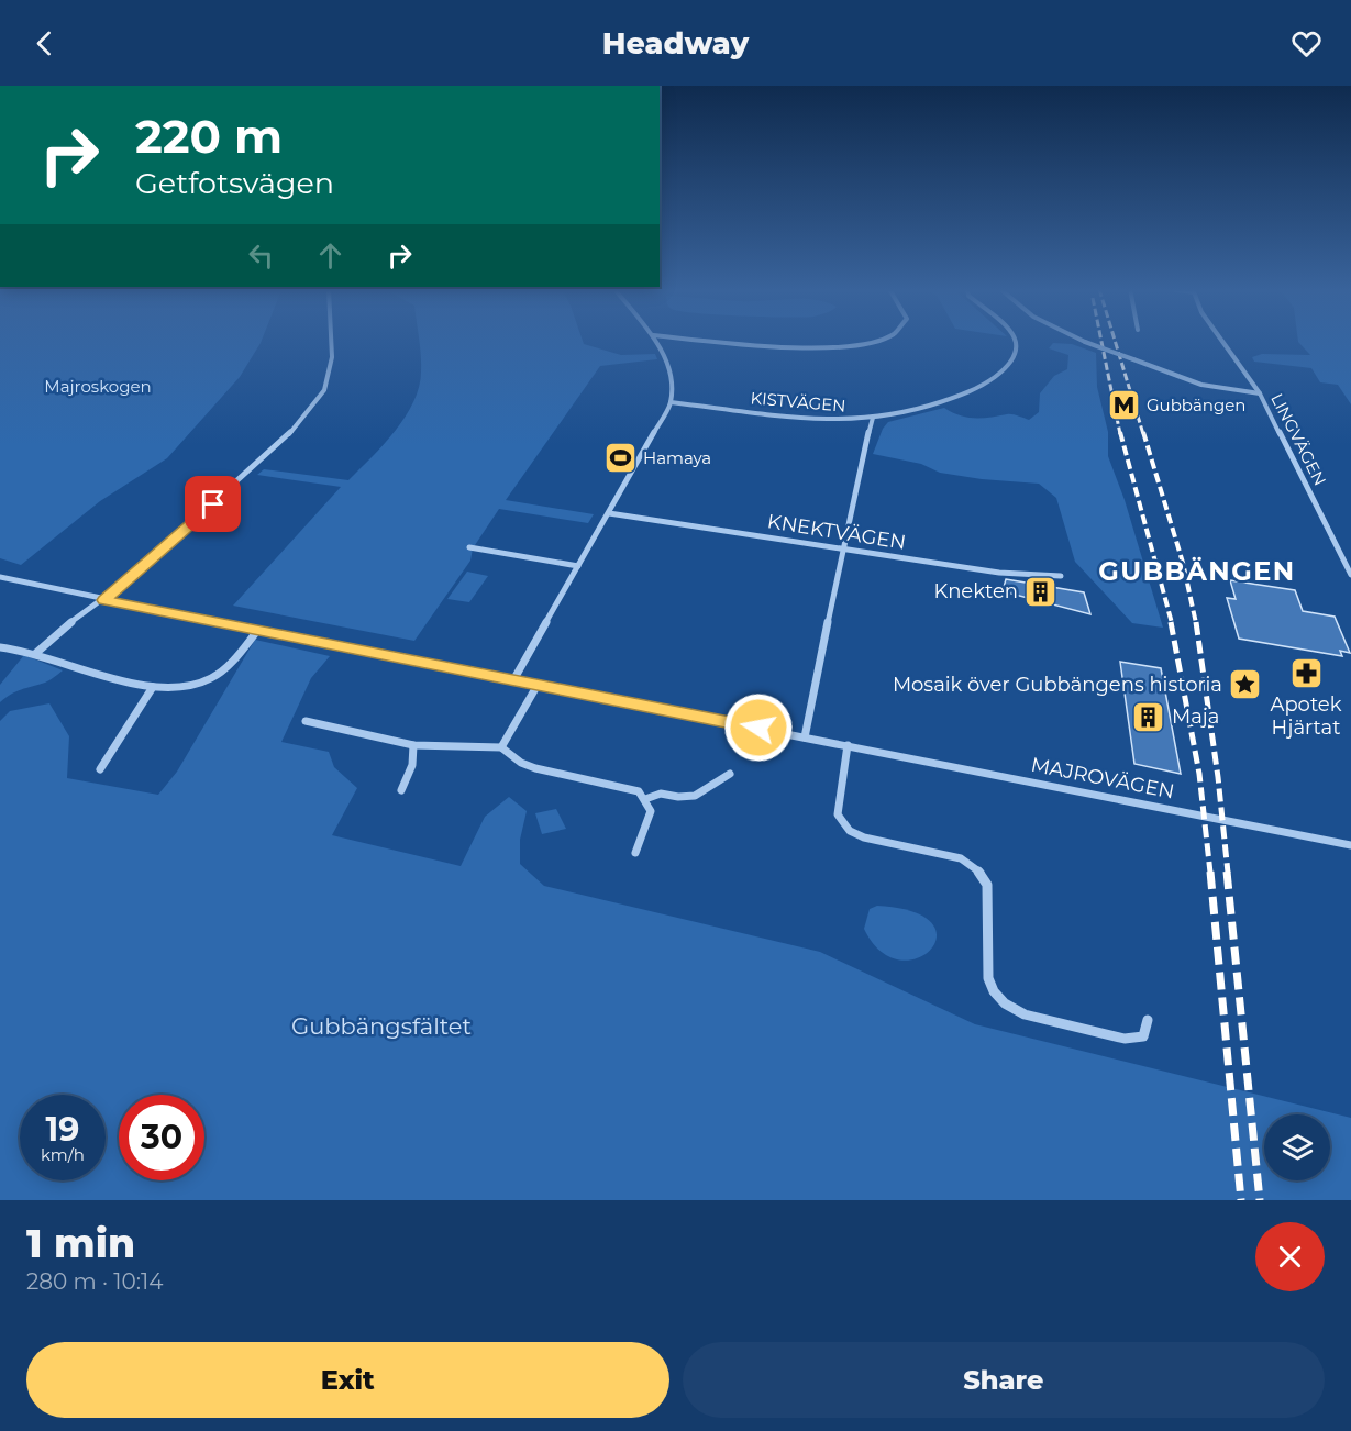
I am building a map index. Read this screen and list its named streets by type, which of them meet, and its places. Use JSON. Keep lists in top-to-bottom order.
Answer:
{
  "streets": {
    "street": [
      "KISTVÄGEN",
      "LINGVÄGEN",
      "KNEKTVÄGEN",
      "MAJROVÄGEN"
    ]
  },
  "districts": ["GUBBÄNGEN"],
  "parks": ["Majroskogen", "Gubbängsfältet"],
  "places": {
    "metro station": ["Gubbängen"],
    "sports": ["Hamaya"],
    "building": ["Knekten", "Maja"],
    "pharmacy": ["Apotek Hjärtat"],
    "place": ["Mosaik över Gubbängens historia"]
  },
  "page": {
    "header": "Headway",
    "turn": ["220 m", "Getfotsvägen"],
    "speed": "19 km/h",
    "limit": "30",
    "heading": ["1 min", "280 m · 10:14"],
    "buttons": ["Exit", "Share"]
  }
}
